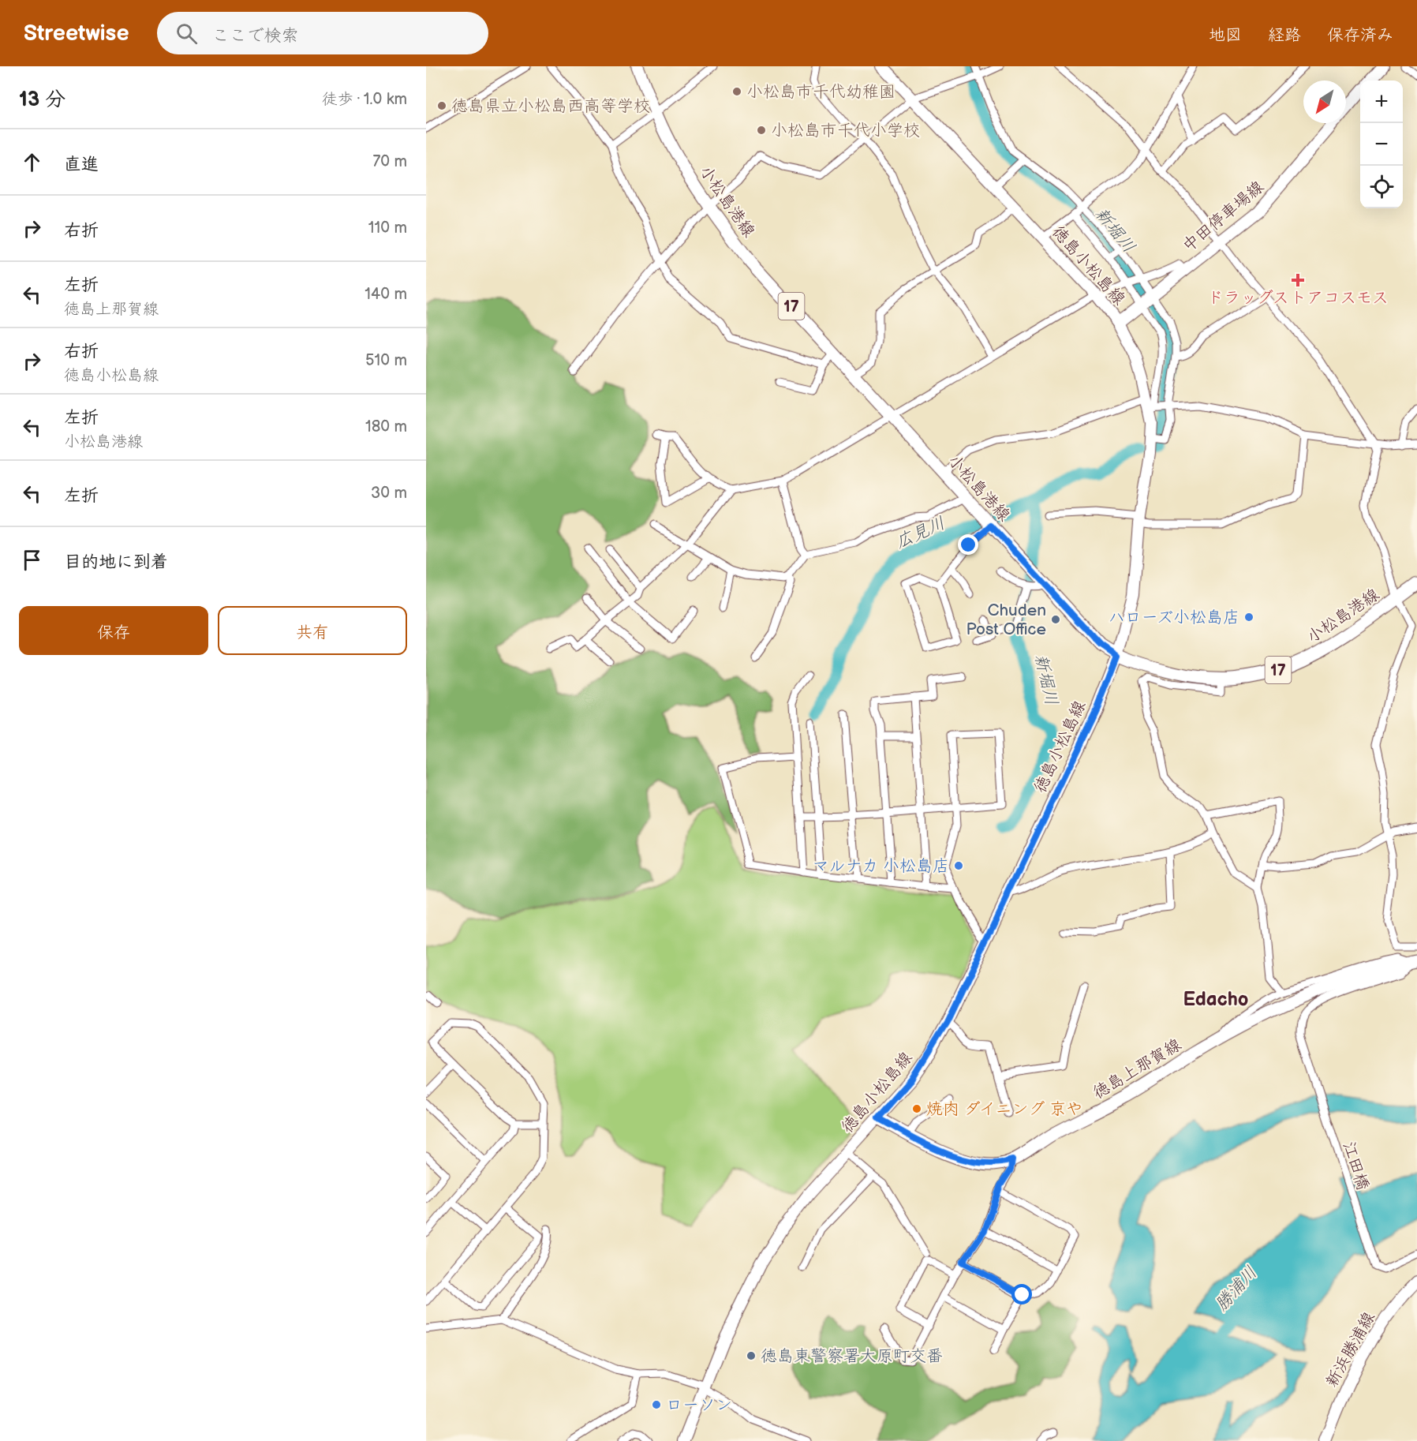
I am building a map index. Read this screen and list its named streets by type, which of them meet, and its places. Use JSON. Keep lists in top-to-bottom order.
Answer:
{
  "streets": {
    "main road": [
      "小松島港線",
      "中田停車場線",
      "徳島小松島線",
      "17",
      "徳島上那賀線",
      "新浜勝浦線"
    ],
    "street": ["江田橋"]
  },
  "crossings": [
    ["小松島港線", "徳島小松島線"],
    ["中田停車場線", "徳島小松島線"],
    ["徳島小松島線", "徳島上那賀線"],
    ["徳島上那賀線", "江田橋"]
  ],
  "districts": ["Edacho"],
  "water": ["新堀川", "広見川", "勝浦川"],
  "places": {
    "other": [
      "小松島市千代幼稚園",
      "徳島県立小松島西高等学校",
      "小松島市千代小学校",
      "ハローズ小松島店",
      "Chuden Post Office",
      "マルナカ 小松島店",
      "焼肉 ダイニング 京や",
      "徳島東警察署大原町交番",
      "ローソン"
    ],
    "health": ["ドラッグストアコスモス"]
  },
  "north": "bottom left",
  "page": {
    "header": "Streetwise",
    "search": "ここで検索",
    "nav": ["地図", "経路", "保存済み"],
    "heading": ["13 分", "徒歩 · 1.0 km"],
    "map_buttons": ["+", "−"],
    "list": [
      ["直進", "70 m"],
      ["右折", "110 m"],
      ["左折", "徳島上那賀線", "140 m"],
      ["右折", "徳島小松島線", "510 m"],
      ["左折", "小松島港線", "180 m"],
      ["左折", "30 m"],
      "目的地に到着"
    ],
    "buttons": ["保存", "共有"]
  }
}
